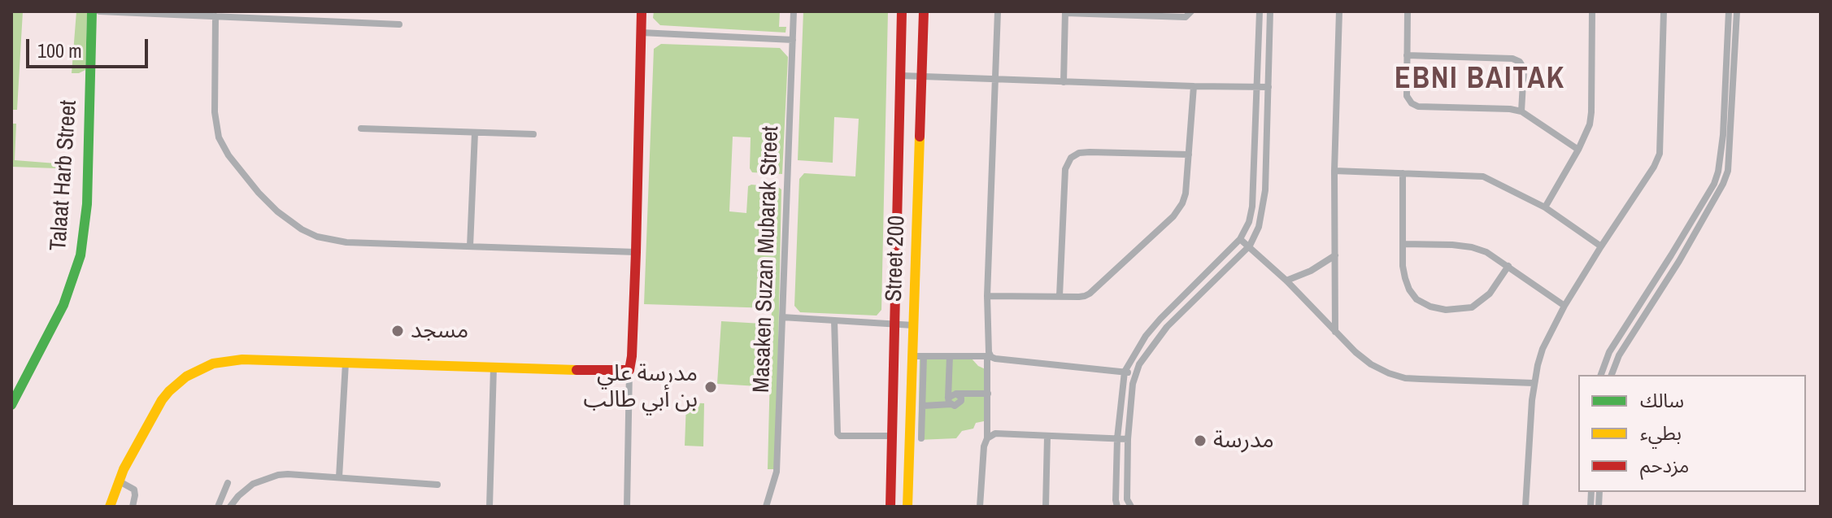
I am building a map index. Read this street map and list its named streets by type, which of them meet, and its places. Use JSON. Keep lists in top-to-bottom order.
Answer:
{
  "streets": {
    "street": ["Talaat Harb Street", "Street 200", "Masaken Suzan Mubarak Street"]
  },
  "districts": ["EBNI BAITAK"],
  "places": ["مسجد", "مدرسة علي بن أبي طالب", "مدرسة"],
  "legend": ["سالك", "بطيء", "مزدحم"],
  "scale_bar": "100 m"
}
